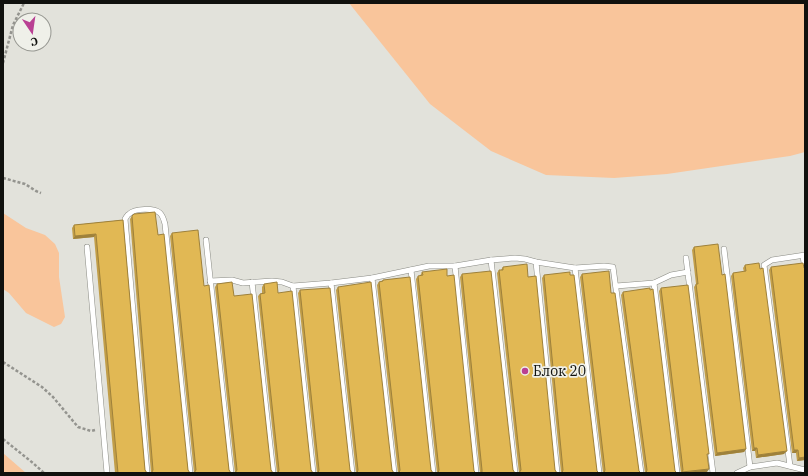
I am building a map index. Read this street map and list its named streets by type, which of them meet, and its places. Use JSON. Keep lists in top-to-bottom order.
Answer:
{
  "places": ["Блок 20"],
  "north": "bottom"
}
